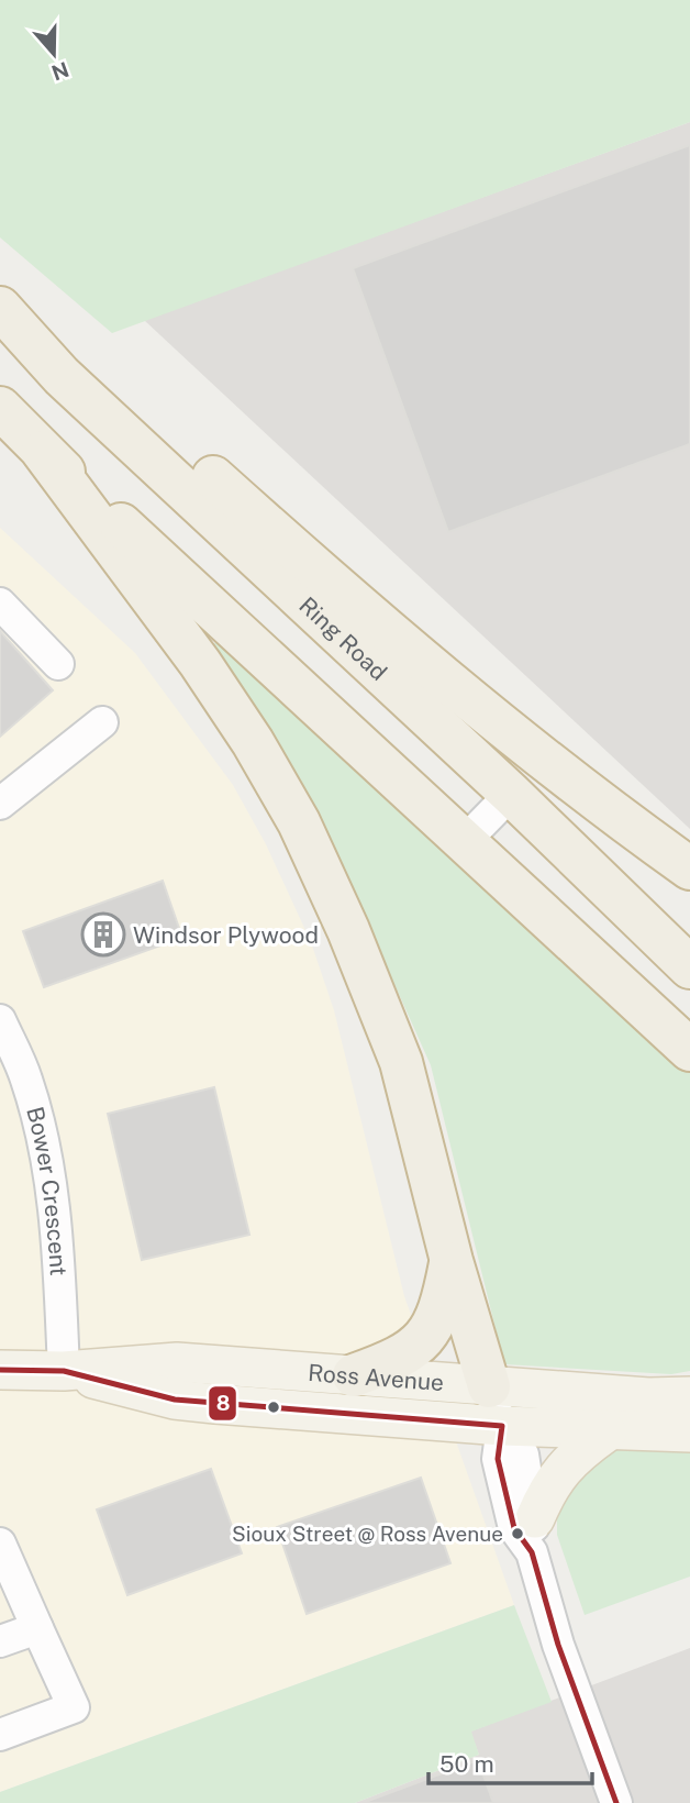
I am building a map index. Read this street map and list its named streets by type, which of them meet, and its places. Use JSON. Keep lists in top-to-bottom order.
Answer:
{
  "streets": {
    "highway": ["Ring Road"],
    "main road": ["Ross Avenue"],
    "street": ["Bower Crescent"]
  },
  "crossings": [
    ["Bower Crescent", "Ross Avenue"]
  ],
  "places": {
    "building": ["Windsor Plywood"],
    "other": ["Sioux Street @ Ross Avenue"]
  },
  "lines": ["transit line 8"],
  "scale_bar": "50 m",
  "north": "bottom"
}
